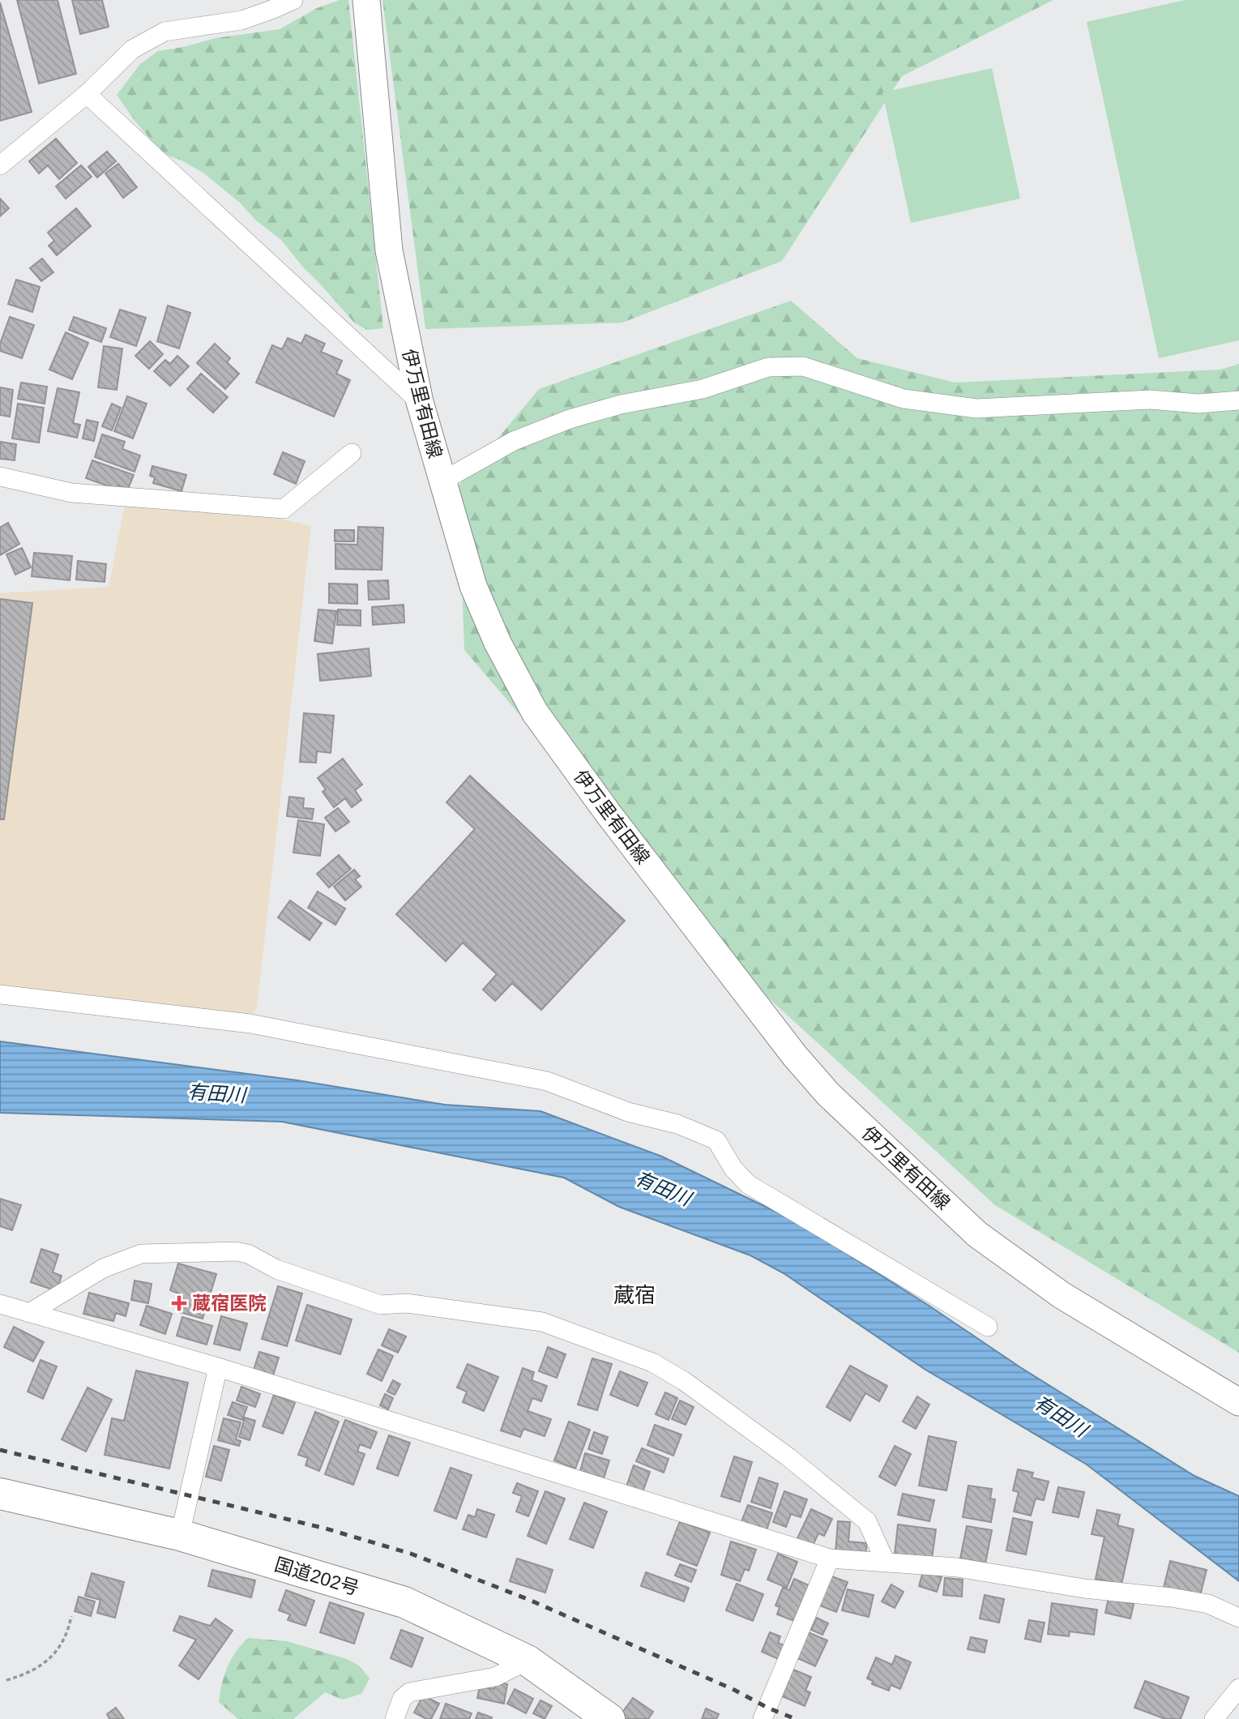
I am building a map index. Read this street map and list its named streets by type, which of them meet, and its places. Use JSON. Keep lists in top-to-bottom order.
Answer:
{
  "streets": {
    "highway": ["国道202号"],
    "main road": ["伊万里有田線"]
  },
  "districts": ["蔵宿"],
  "water": ["有田川"],
  "places": {
    "health": ["蔵宿医院"]
  }
}
